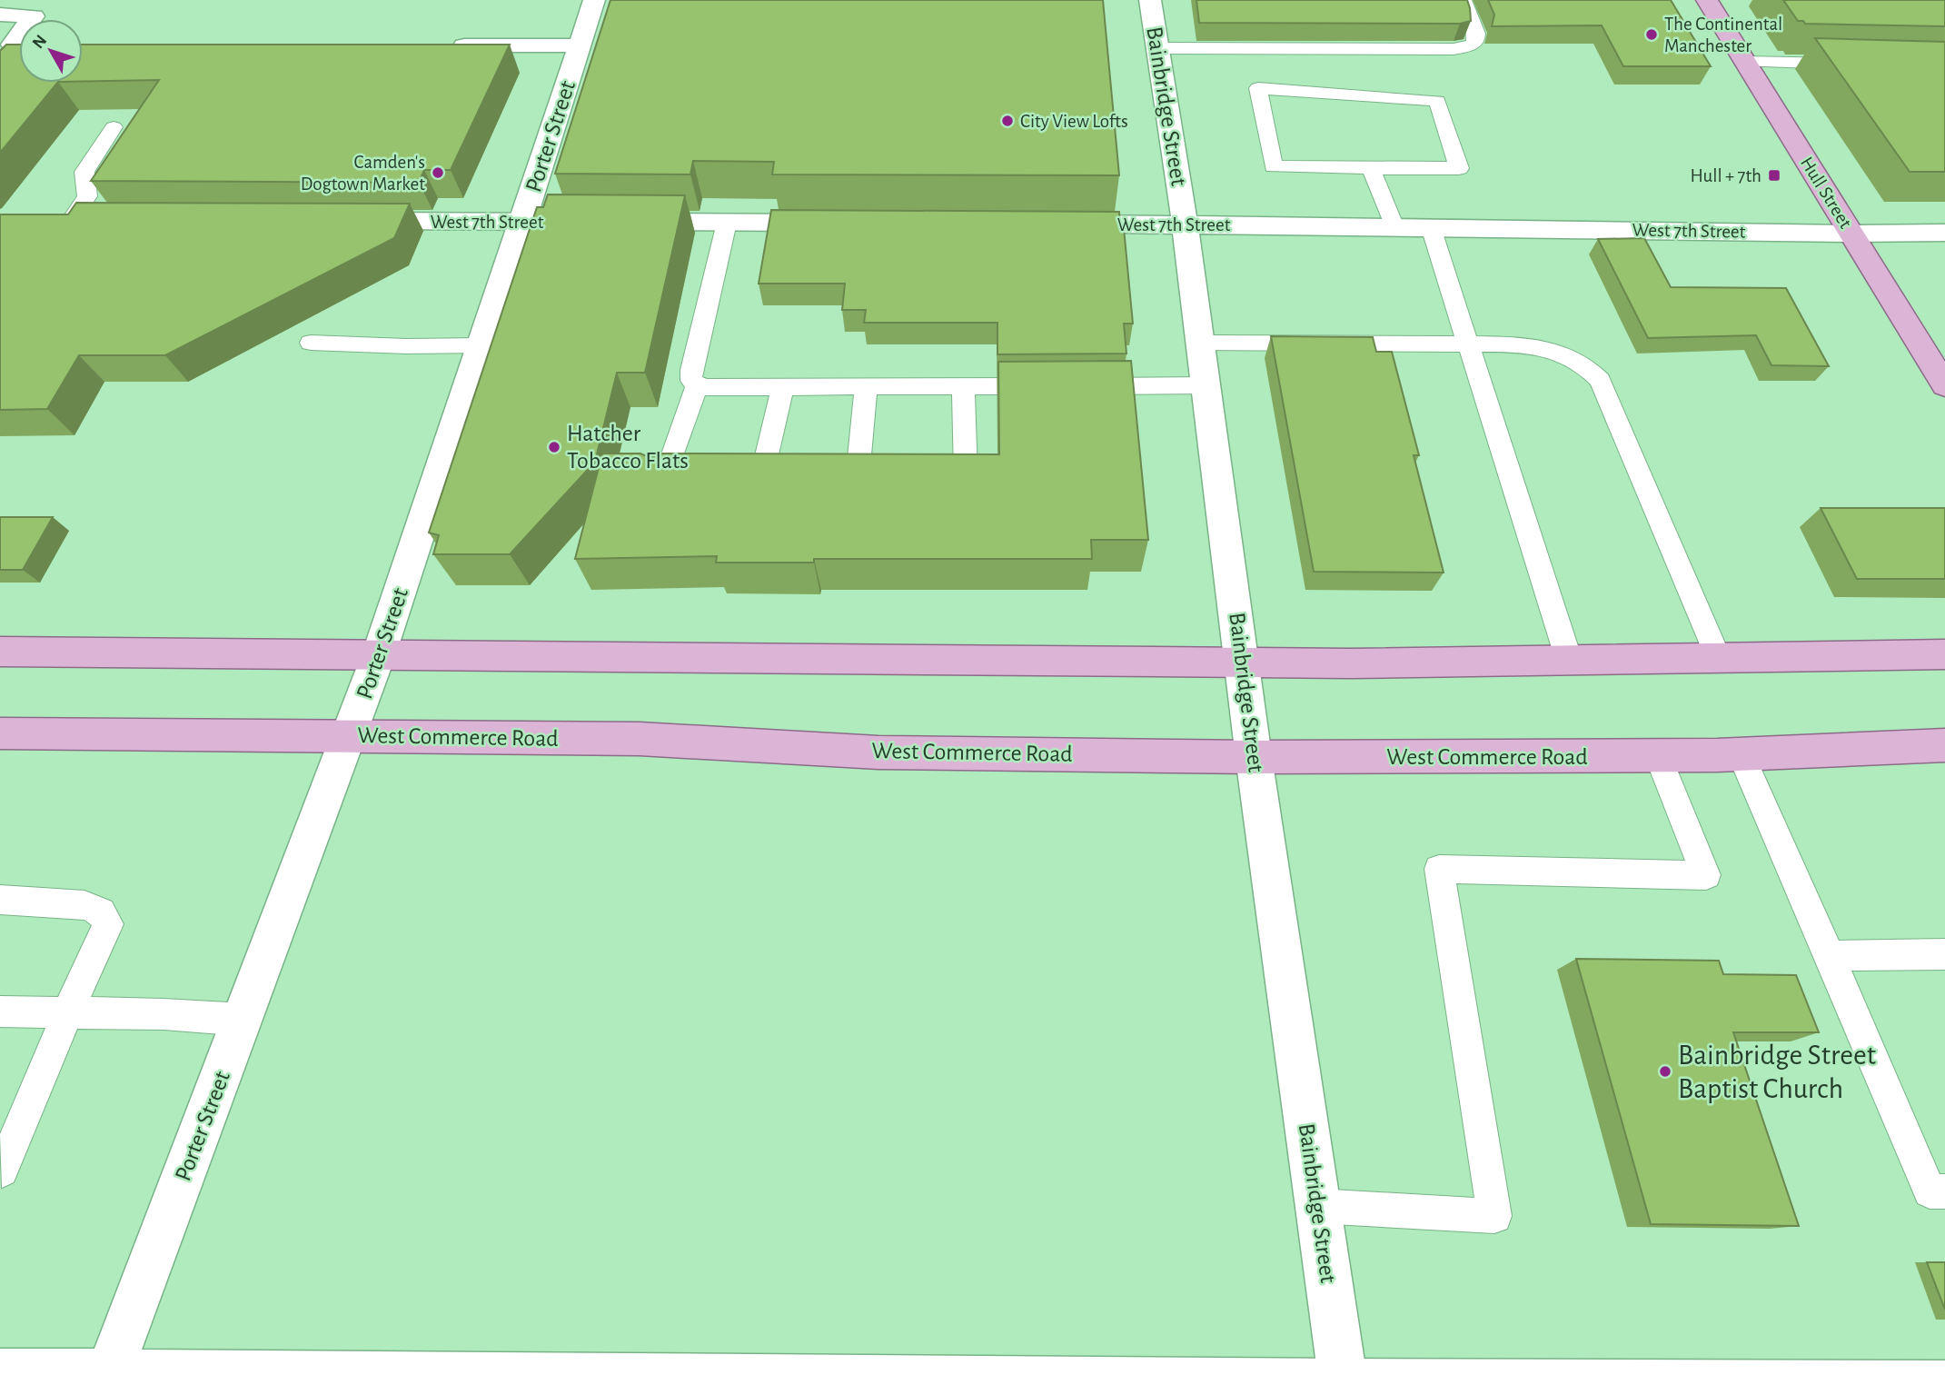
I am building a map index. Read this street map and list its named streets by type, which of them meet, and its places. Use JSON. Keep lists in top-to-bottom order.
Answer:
{
  "streets": {
    "main road": ["Hull Street", "West Commerce Road"],
    "street": ["Bainbridge Street", "Porter Street", "West 7th Street"]
  },
  "crossings": [
    ["Bainbridge Street", "West 7th Street"],
    ["Bainbridge Street", "West Commerce Road"],
    ["Porter Street", "West 7th Street"],
    ["Porter Street", "West Commerce Road"],
    ["Hull Street", "West 7th Street"]
  ],
  "places": {
    "other": [
      "The Continental Manchester",
      "City View Lofts",
      "Camden's Dogtown Market",
      "Hatcher Tobacco Flats",
      "Bainbridge Street Baptist Church"
    ],
    "transit": ["Hull + 7th"]
  },
  "north": "top left"
}
